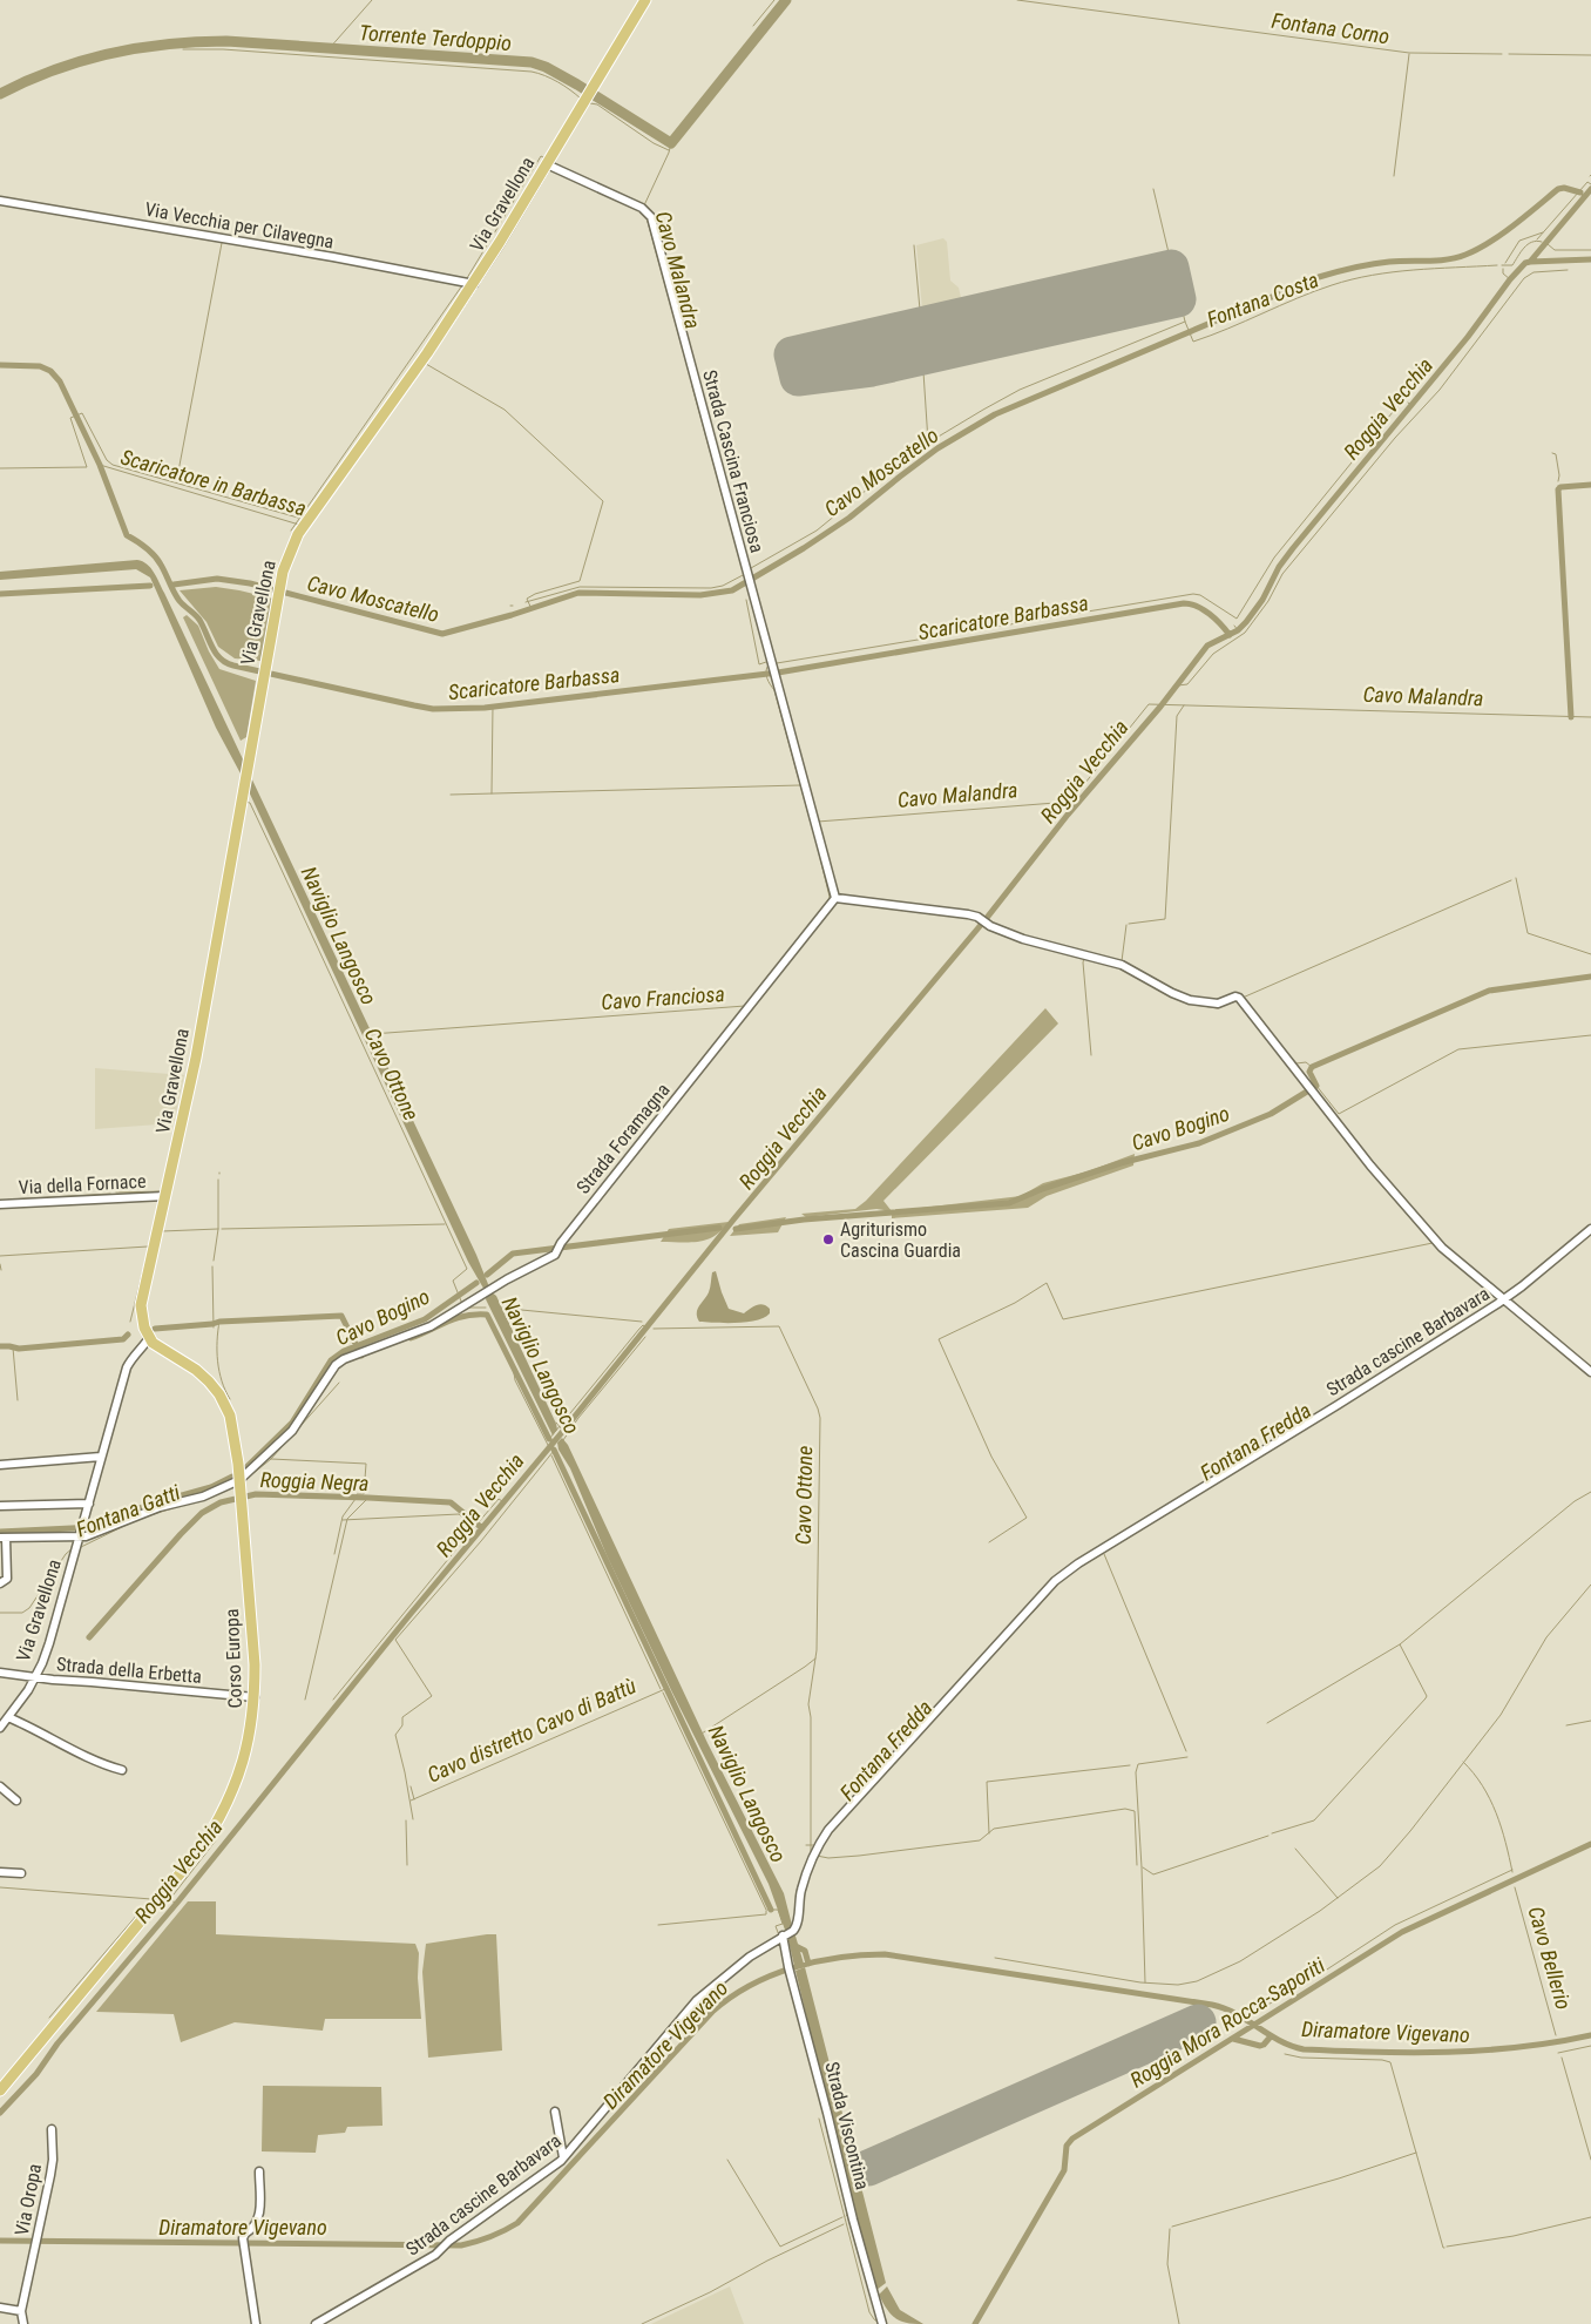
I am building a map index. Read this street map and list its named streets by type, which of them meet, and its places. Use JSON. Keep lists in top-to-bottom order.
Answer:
{
  "streets": {
    "main road": ["Via Gravellona", "Corso Europa"],
    "street": [
      "Via Vecchia per Cilavegna",
      "Strada Cascina Franciosa",
      "Strada Foramagna",
      "Via della Fornace",
      "Strada cascine Barbavara",
      "Strada della Erbetta",
      "Strada Viscontina",
      "Via Oropa"
    ]
  },
  "crossings": [
    ["Via Gravellona", "Via Vecchia per Cilavegna"],
    ["Via Gravellona", "Strada Cascina Franciosa"],
    ["Via Gravellona", "Via della Fornace"],
    ["Via Gravellona", "Corso Europa"],
    ["Via Gravellona", "Strada della Erbetta"],
    ["Strada Cascina Franciosa", "Strada Foramagna"],
    ["Strada Foramagna", "Corso Europa"],
    ["Strada cascine Barbavara", "Strada Viscontina"],
    ["Corso Europa", "Strada della Erbetta"]
  ],
  "water": [
    "Fontana Corno",
    "Torrente Terdoppio",
    "Cavo Malandra",
    "Fontana Costa",
    "Roggia Vecchia",
    "Cavo Moscatello",
    "Scaricatore in Barbassa",
    "Scaricatore Barbassa",
    "Naviglio Langosco",
    "Cavo Franciosa",
    "Cavo Ottone",
    "Cavo Bogino",
    "Fontana Fredda",
    "Roggia Negra",
    "Fontana Gatti",
    "Cavo distretto Cavo di Battù",
    "Cavo Bellerio",
    "Roggia Mora Rocca-Saporiti",
    "Diramatore Vigevano"
  ],
  "places": ["Agriturismo Cascina Guardia"]
}
